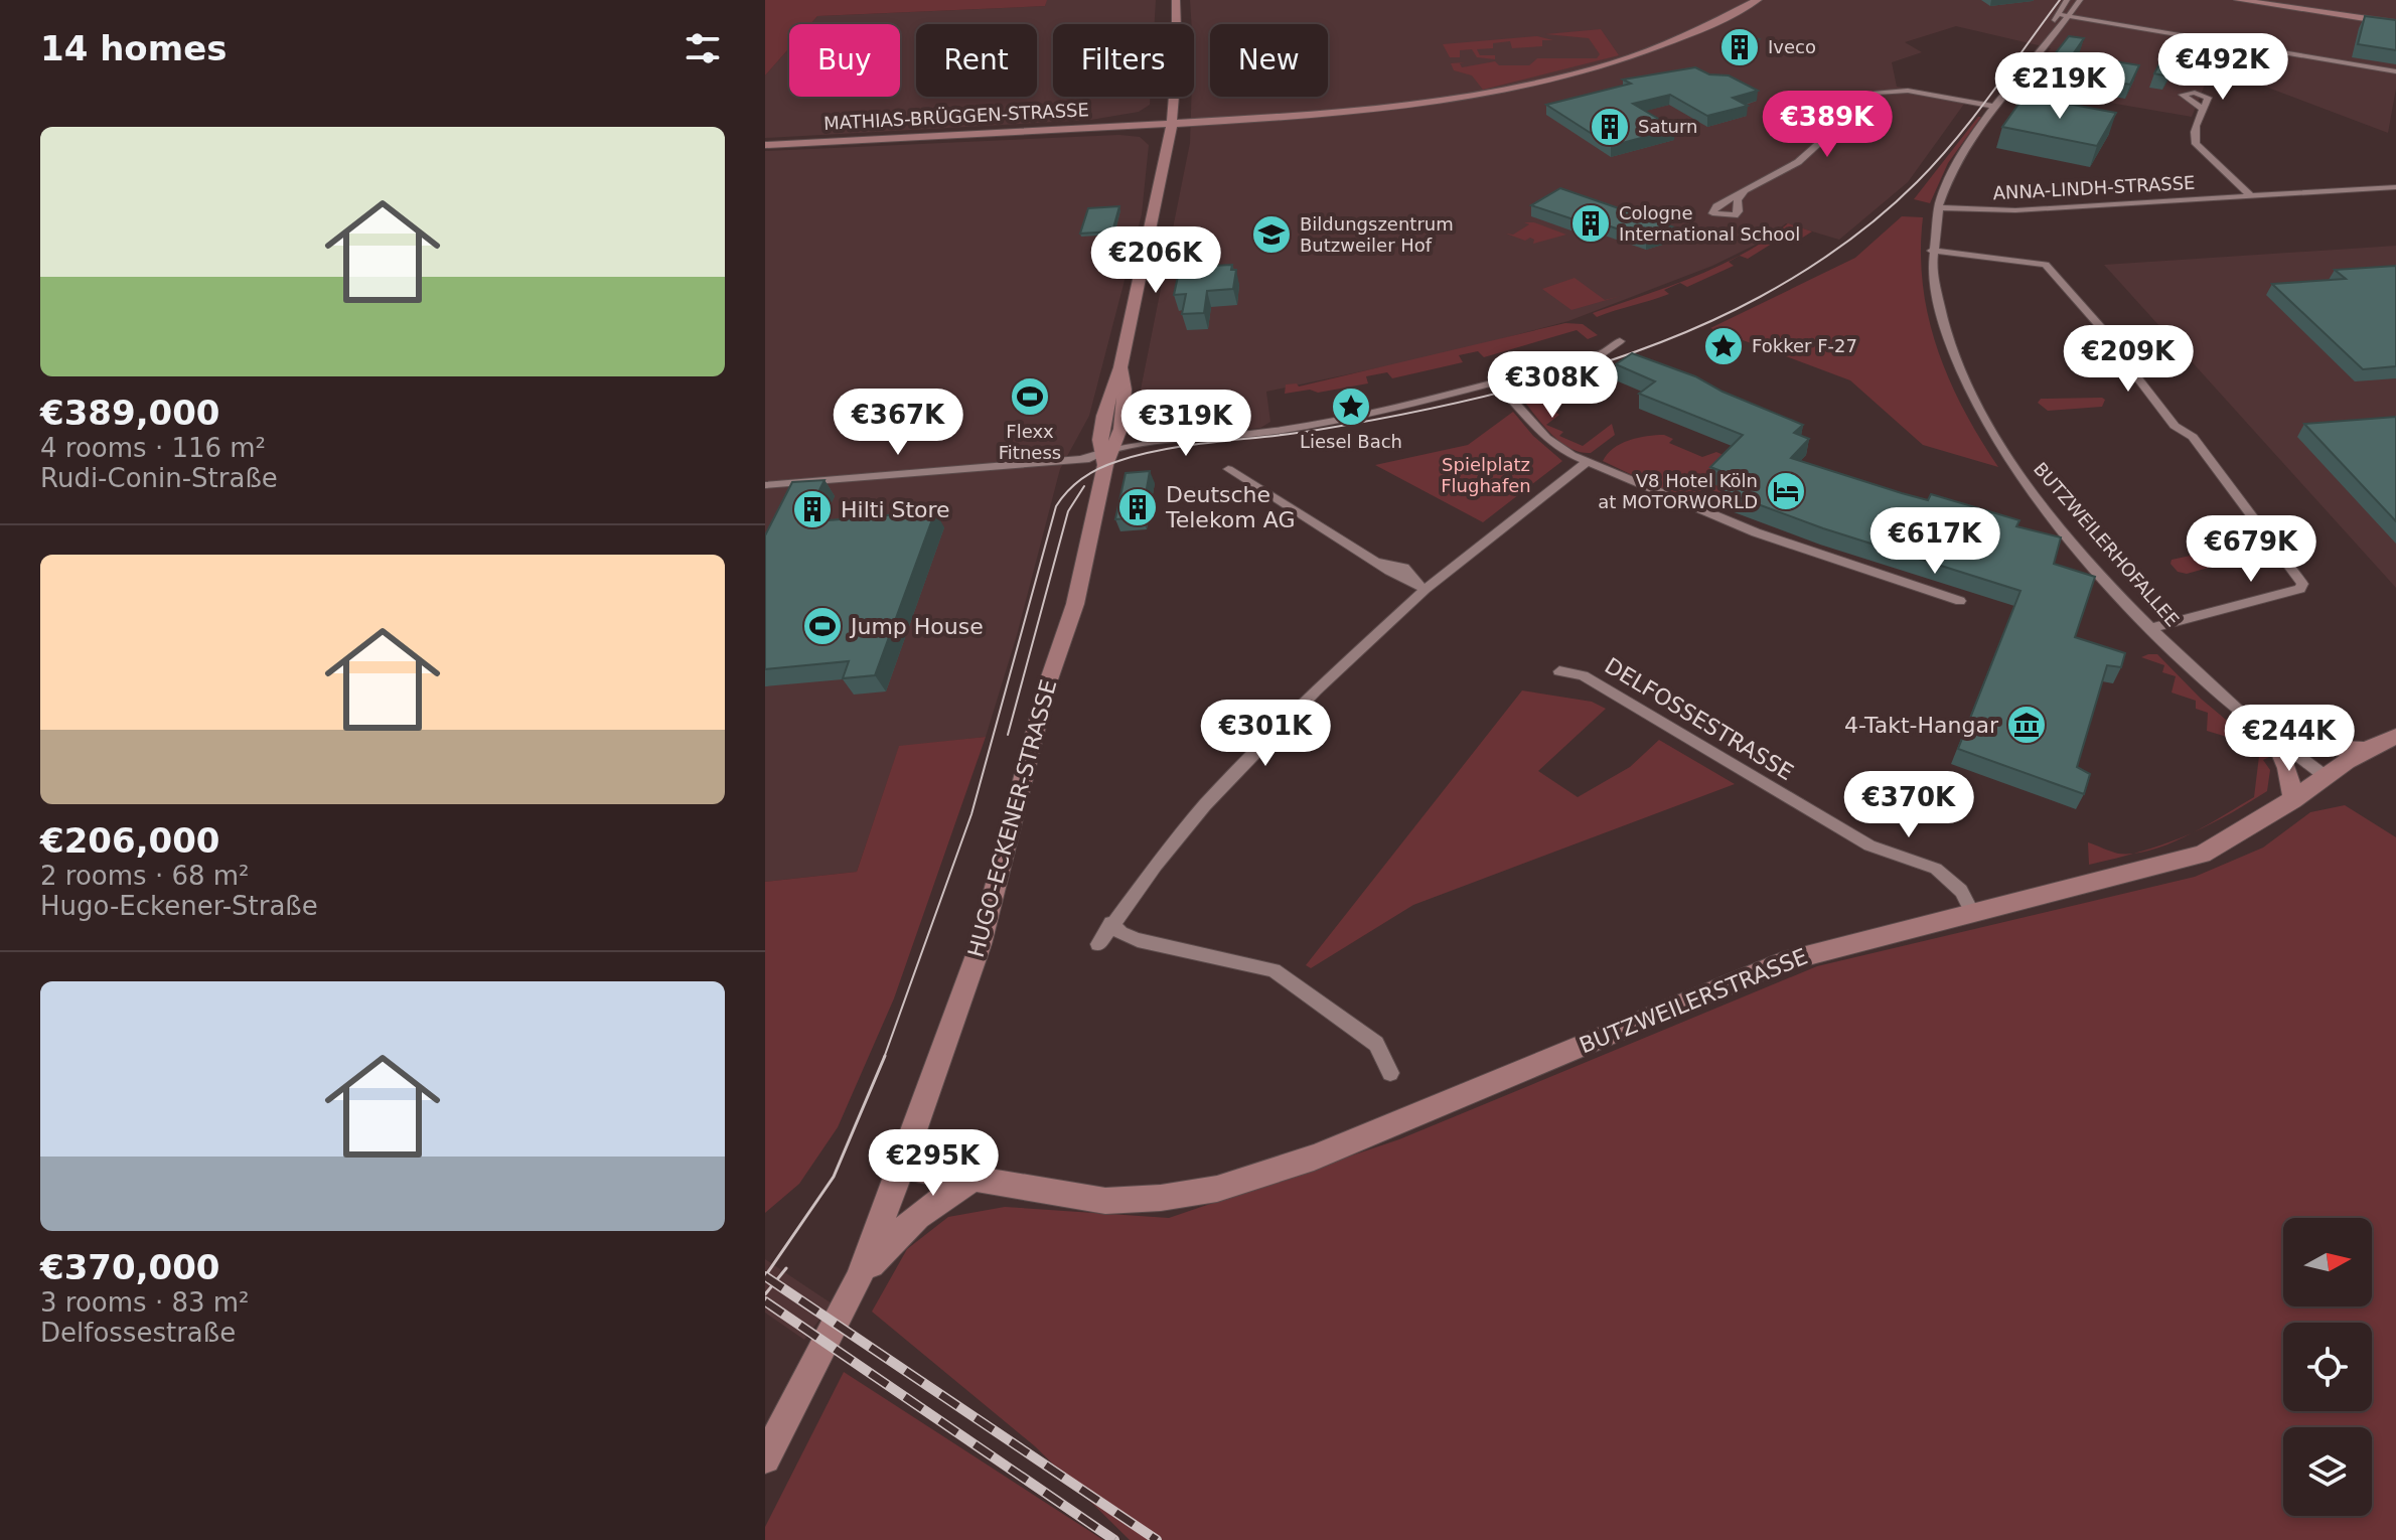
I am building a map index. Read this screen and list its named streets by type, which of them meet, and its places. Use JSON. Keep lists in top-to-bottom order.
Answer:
{
  "streets": {
    "street": [
      "MATHIAS-BRÜGGEN-STRASSE",
      "ANNA-LINDH-STRASSE",
      "BUTZWEILERHOFALLEE",
      "DELFOSSESTRASSE",
      "HUGO-ECKENER-STRASSE",
      "BUTZWEILERSTRASSE"
    ]
  },
  "crossings": [
    ["MATHIAS-BRÜGGEN-STRASSE", "HUGO-ECKENER-STRASSE"],
    ["ANNA-LINDH-STRASSE", "BUTZWEILERHOFALLEE"],
    ["BUTZWEILERHOFALLEE", "BUTZWEILERSTRASSE"],
    ["DELFOSSESTRASSE", "BUTZWEILERSTRASSE"],
    ["HUGO-ECKENER-STRASSE", "BUTZWEILERSTRASSE"]
  ],
  "parks": ["Spielplatz Flughafen"],
  "places": {
    "building": [
      "Iveco",
      "Saturn",
      "Cologne International School",
      "Deutsche Telekom AG",
      "Hilti Store"
    ],
    "school or university": ["Bildungszentrum Butzweiler Hof"],
    "place": ["Fokker F-27", "Liesel Bach"],
    "sports": ["Flexx Fitness", "Jump House"],
    "hotel": ["V8 Hotel Köln at MOTORWORLD"],
    "museum": ["4-Takt-Hangar"]
  },
  "north": "right",
  "page": {
    "heading": "14 homes",
    "chip": [
      "Buy",
      "Rent",
      "Filters",
      "New"
    ],
    "price": [
      "€492K",
      "€219K",
      "€389K",
      "€206K",
      "€209K",
      "€308K",
      "€367K",
      "€319K",
      "€617K",
      "€679K",
      "€301K",
      "€244K",
      "€370K",
      "€295K"
    ],
    "list": [
      {
        "name": "€389,000",
        "note": "4 rooms · 116 m² · Rudi-Conin-Straße"
      },
      {
        "name": "€206,000",
        "note": "2 rooms · 68 m² · Hugo-Eckener-Straße"
      },
      {
        "name": "€370,000",
        "note": "3 rooms · 83 m² · Delfossestraße"
      }
    ]
  }
}
